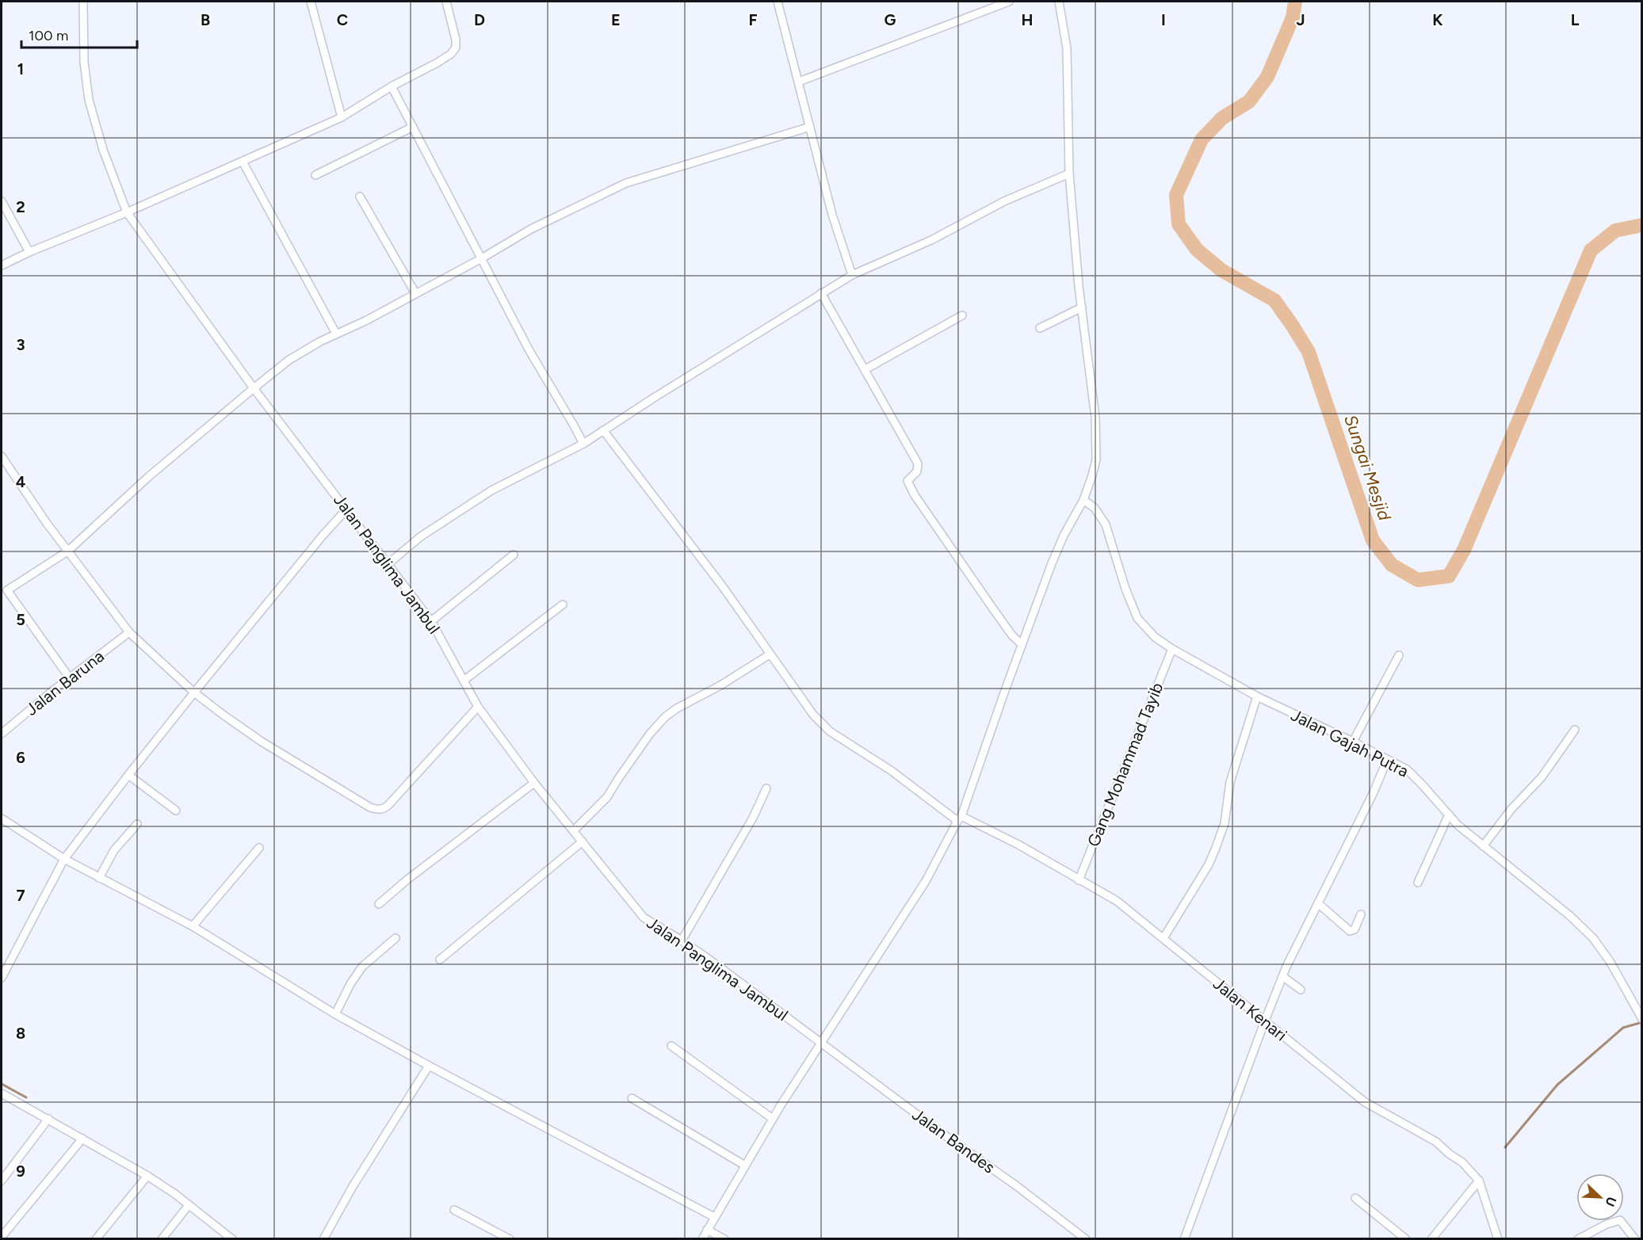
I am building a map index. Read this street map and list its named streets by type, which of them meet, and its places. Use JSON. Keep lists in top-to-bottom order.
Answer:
{
  "streets": {
    "street": [
      "Jalan Panglima Jambul",
      "Jalan Baruna",
      "Jalan Gajah Putra",
      "Gang Mohammad Tayib",
      "Jalan Kenari",
      "Jalan Bandes"
    ]
  },
  "crossings": [
    ["Jalan Panglima Jambul", "Jalan Bandes"],
    ["Jalan Gajah Putra", "Gang Mohammad Tayib"],
    ["Gang Mohammad Tayib", "Jalan Kenari"]
  ],
  "water": ["Sungai Mesjid"],
  "scale_bar": "100 m",
  "north": "bottom right",
  "grid": {
    "columns": [
      "B",
      "C",
      "D",
      "E",
      "F",
      "G",
      "H",
      "I",
      "J",
      "K",
      "L"
    ],
    "rows": [
      "1",
      "2",
      "3",
      "4",
      "5",
      "6",
      "7",
      "8",
      "9"
    ]
  }
}
